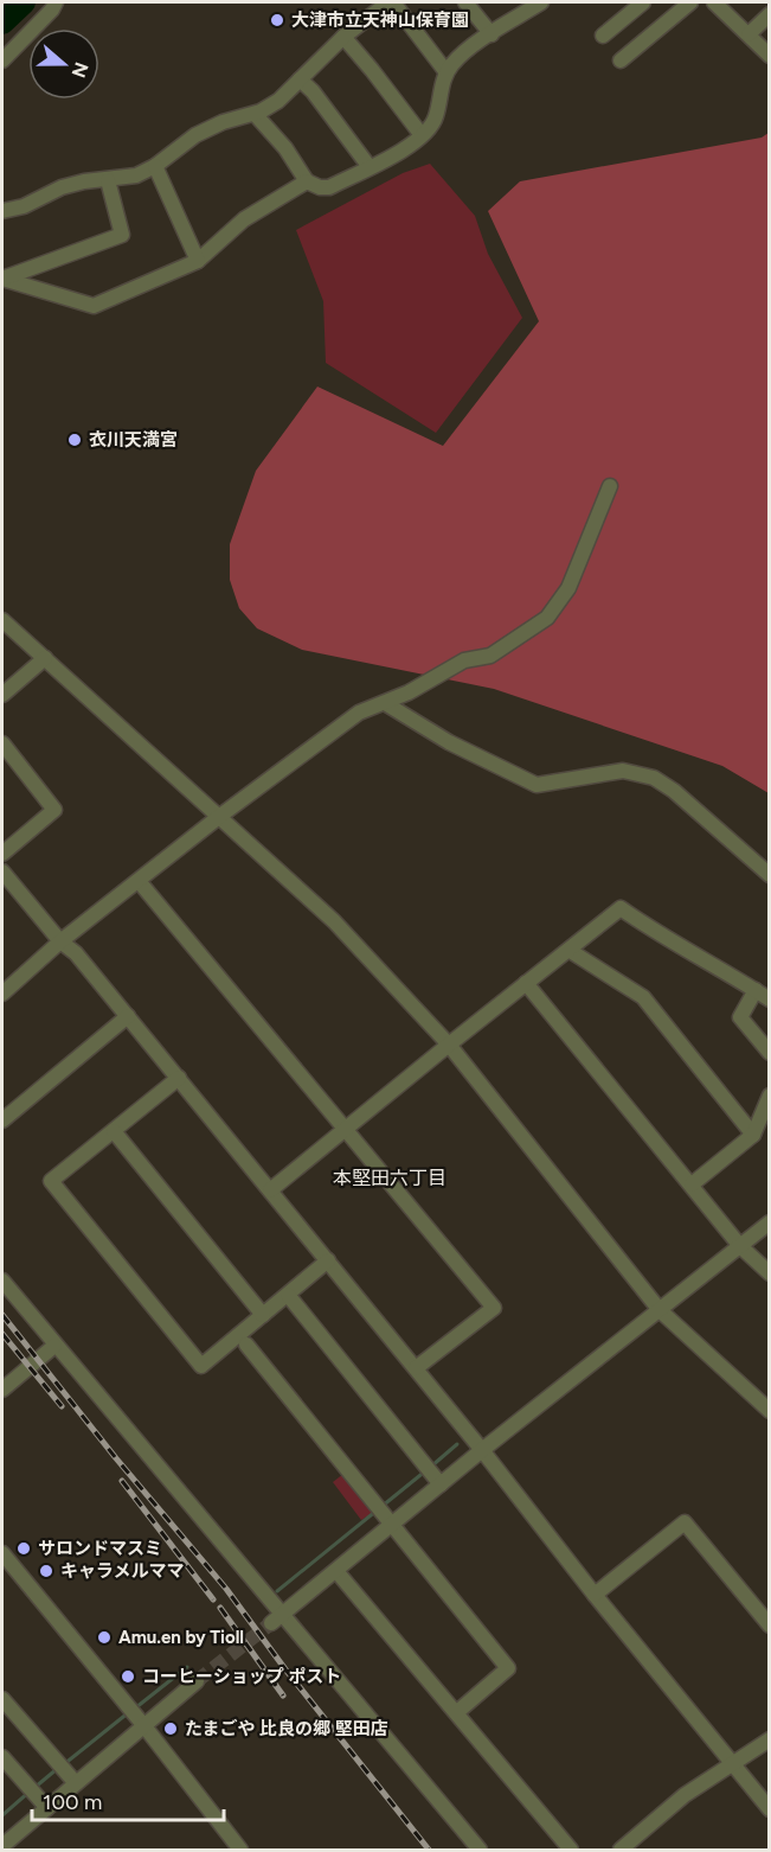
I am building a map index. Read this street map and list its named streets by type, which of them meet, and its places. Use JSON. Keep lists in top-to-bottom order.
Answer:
{
  "districts": ["本堅田六丁目"],
  "places": [
    "大津市立天神山保育園",
    "衣川天満宮",
    "サロンドマスミ",
    "キャラメルママ",
    "Amu.en by Tioll",
    "コーヒーショップ ポスト",
    "たまごや 比良の郷 堅田店"
  ],
  "scale_bar": "100 m",
  "north": "right"
}
